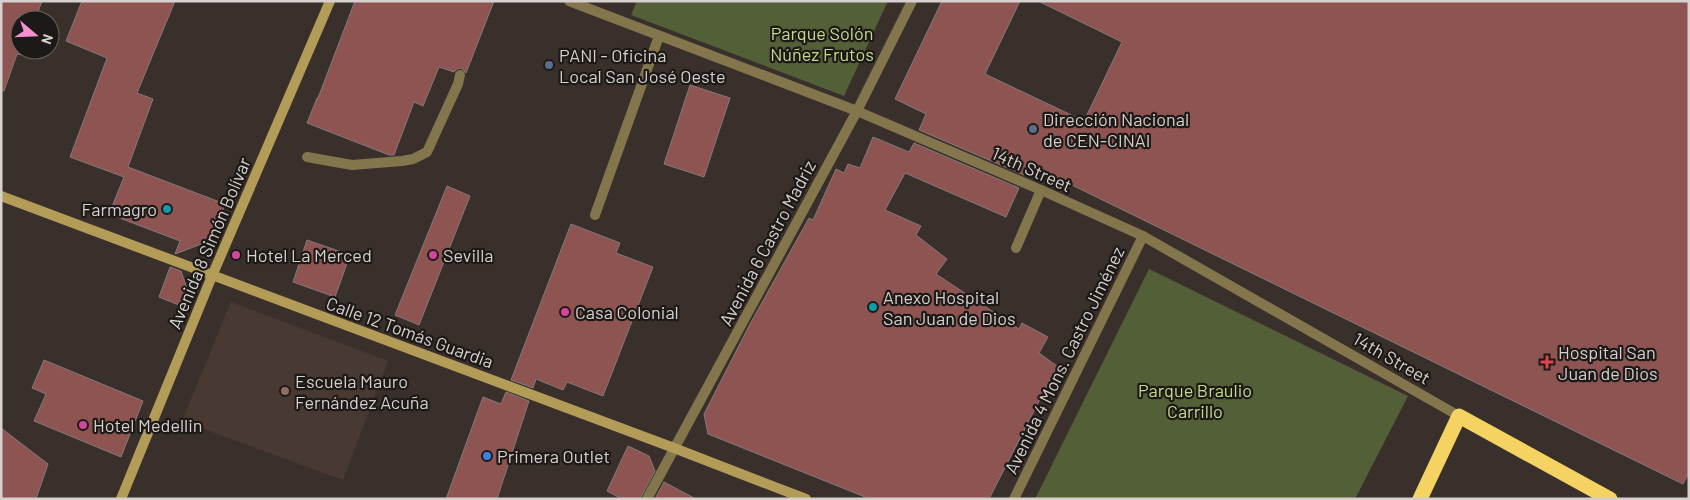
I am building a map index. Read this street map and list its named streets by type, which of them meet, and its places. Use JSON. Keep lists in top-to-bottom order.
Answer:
{
  "streets": {
    "street": [
      "14th Street",
      "Avenida 8 Simón Bolívar",
      "Avenida 6 Castro Madriz",
      "Calle 12 Tomás Guardia",
      "Avenida 4 Mons. Castro Jiménez"
    ]
  },
  "crossings": [
    ["14th Street", "Avenida 6 Castro Madriz"],
    ["14th Street", "Avenida 4 Mons. Castro Jiménez"],
    ["Avenida 8 Simón Bolívar", "Calle 12 Tomás Guardia"],
    ["Avenida 6 Castro Madriz", "Calle 12 Tomás Guardia"]
  ],
  "parks": ["Parque Solón Núñez Frutos", "Parque Braulio Carrillo"],
  "places": {
    "other": [
      "PANI - Oficina Local San José Oeste",
      "Dirección Nacional de CEN-CINAI",
      "Farmagro",
      "Hotel La Merced",
      "Sevilla",
      "Anexo Hospital San Juan de Dios",
      "Casa Colonial",
      "Escuela Mauro Fernández Acuña",
      "Hotel Medellin",
      "Primera Outlet"
    ],
    "health": ["Hospital San Juan de Dios"]
  },
  "north": "right"
}
